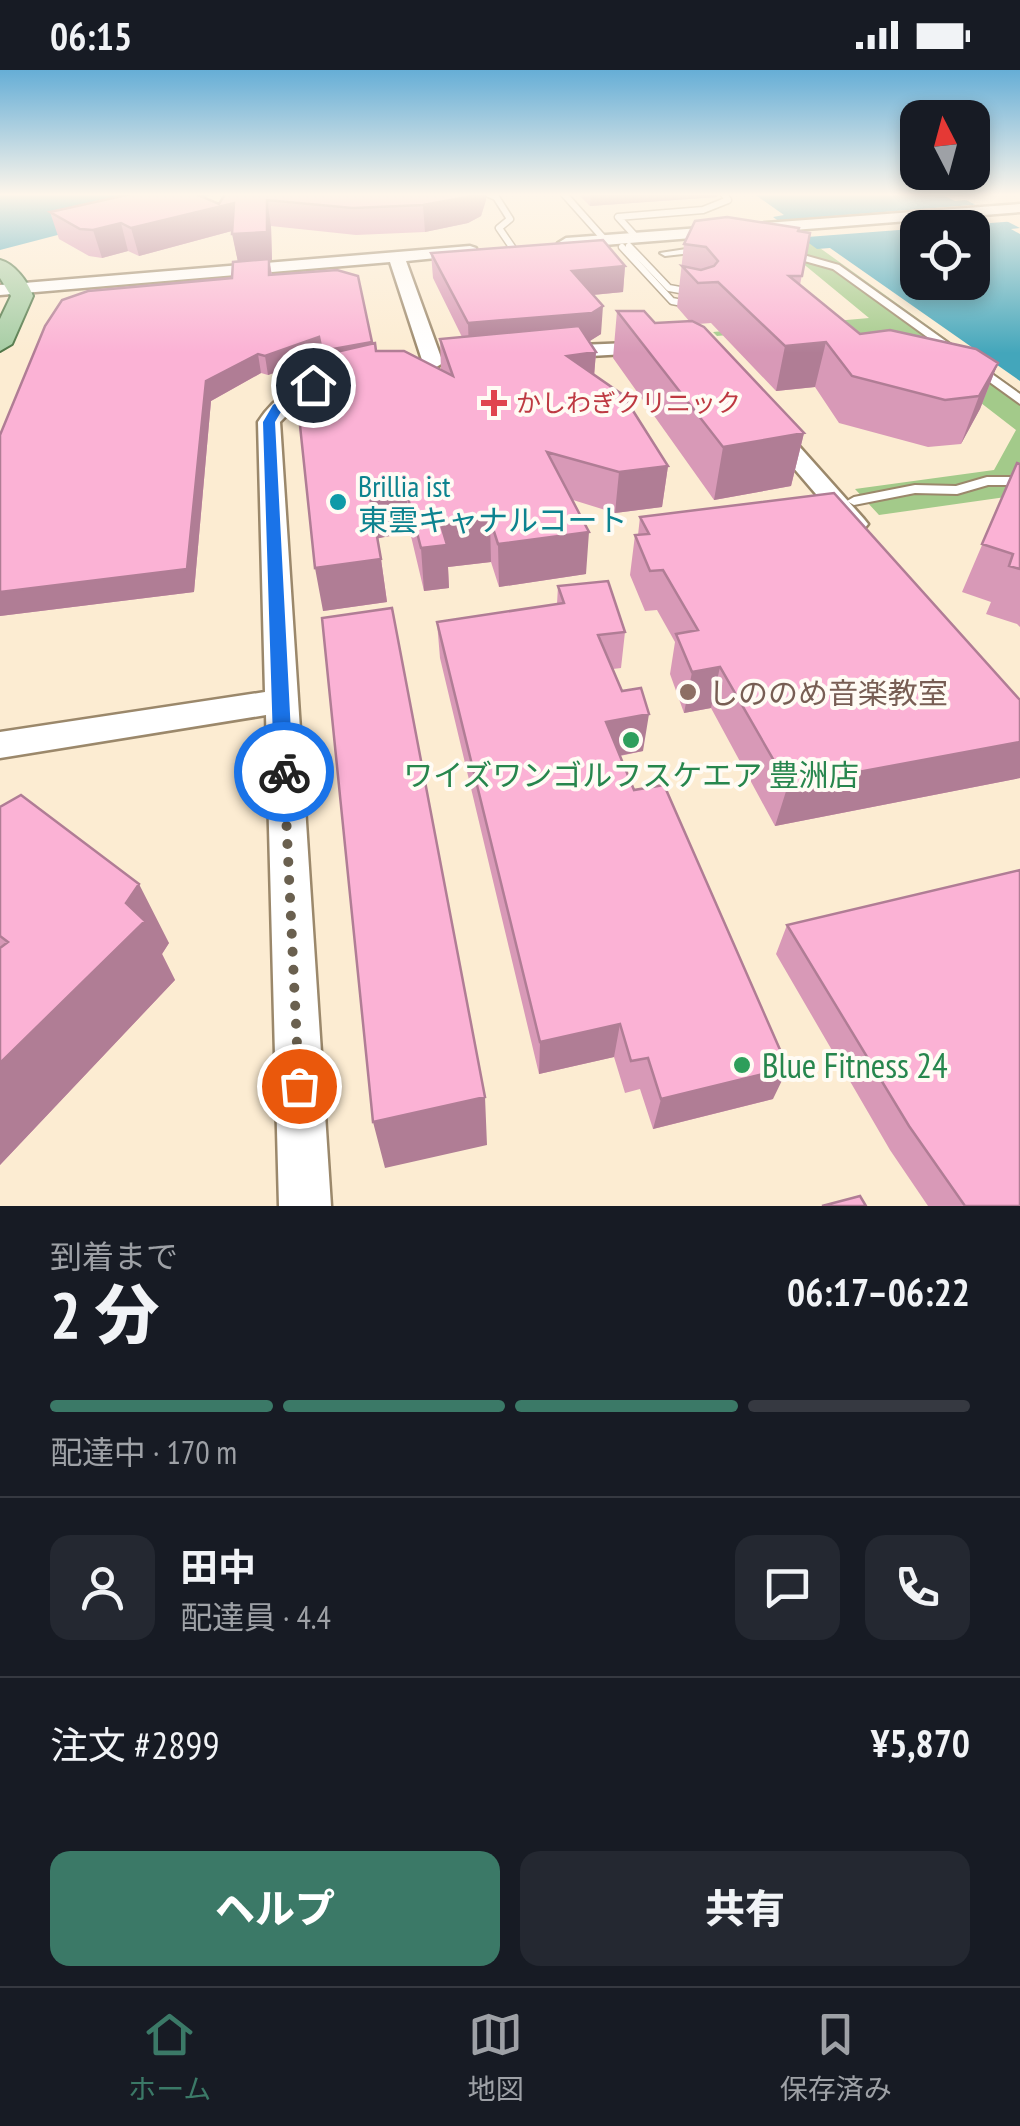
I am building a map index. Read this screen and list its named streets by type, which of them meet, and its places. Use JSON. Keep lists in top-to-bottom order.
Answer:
{
  "places": {
    "health": ["かしわぎクリニック"],
    "other": [
      "Brillia ist 東雲キャナルコート",
      "しののめ音楽教室",
      "ワイズワンゴルフスケエア 豊洲店",
      "Blue Fitness 24"
    ]
  },
  "north": "top",
  "page": {
    "status": "06:15",
    "heading": ["2 分", "到着まで", "06:17–06:22"],
    "panel": [
      "田中",
      "配達員 · 4.4",
      "注文 #2899",
      "¥5,870"
    ],
    "bar": "配達中 · 170 m",
    "buttons": ["ヘルプ", "共有"],
    "tabs": ["ホーム", "地図", "保存済み"]
  }
}
